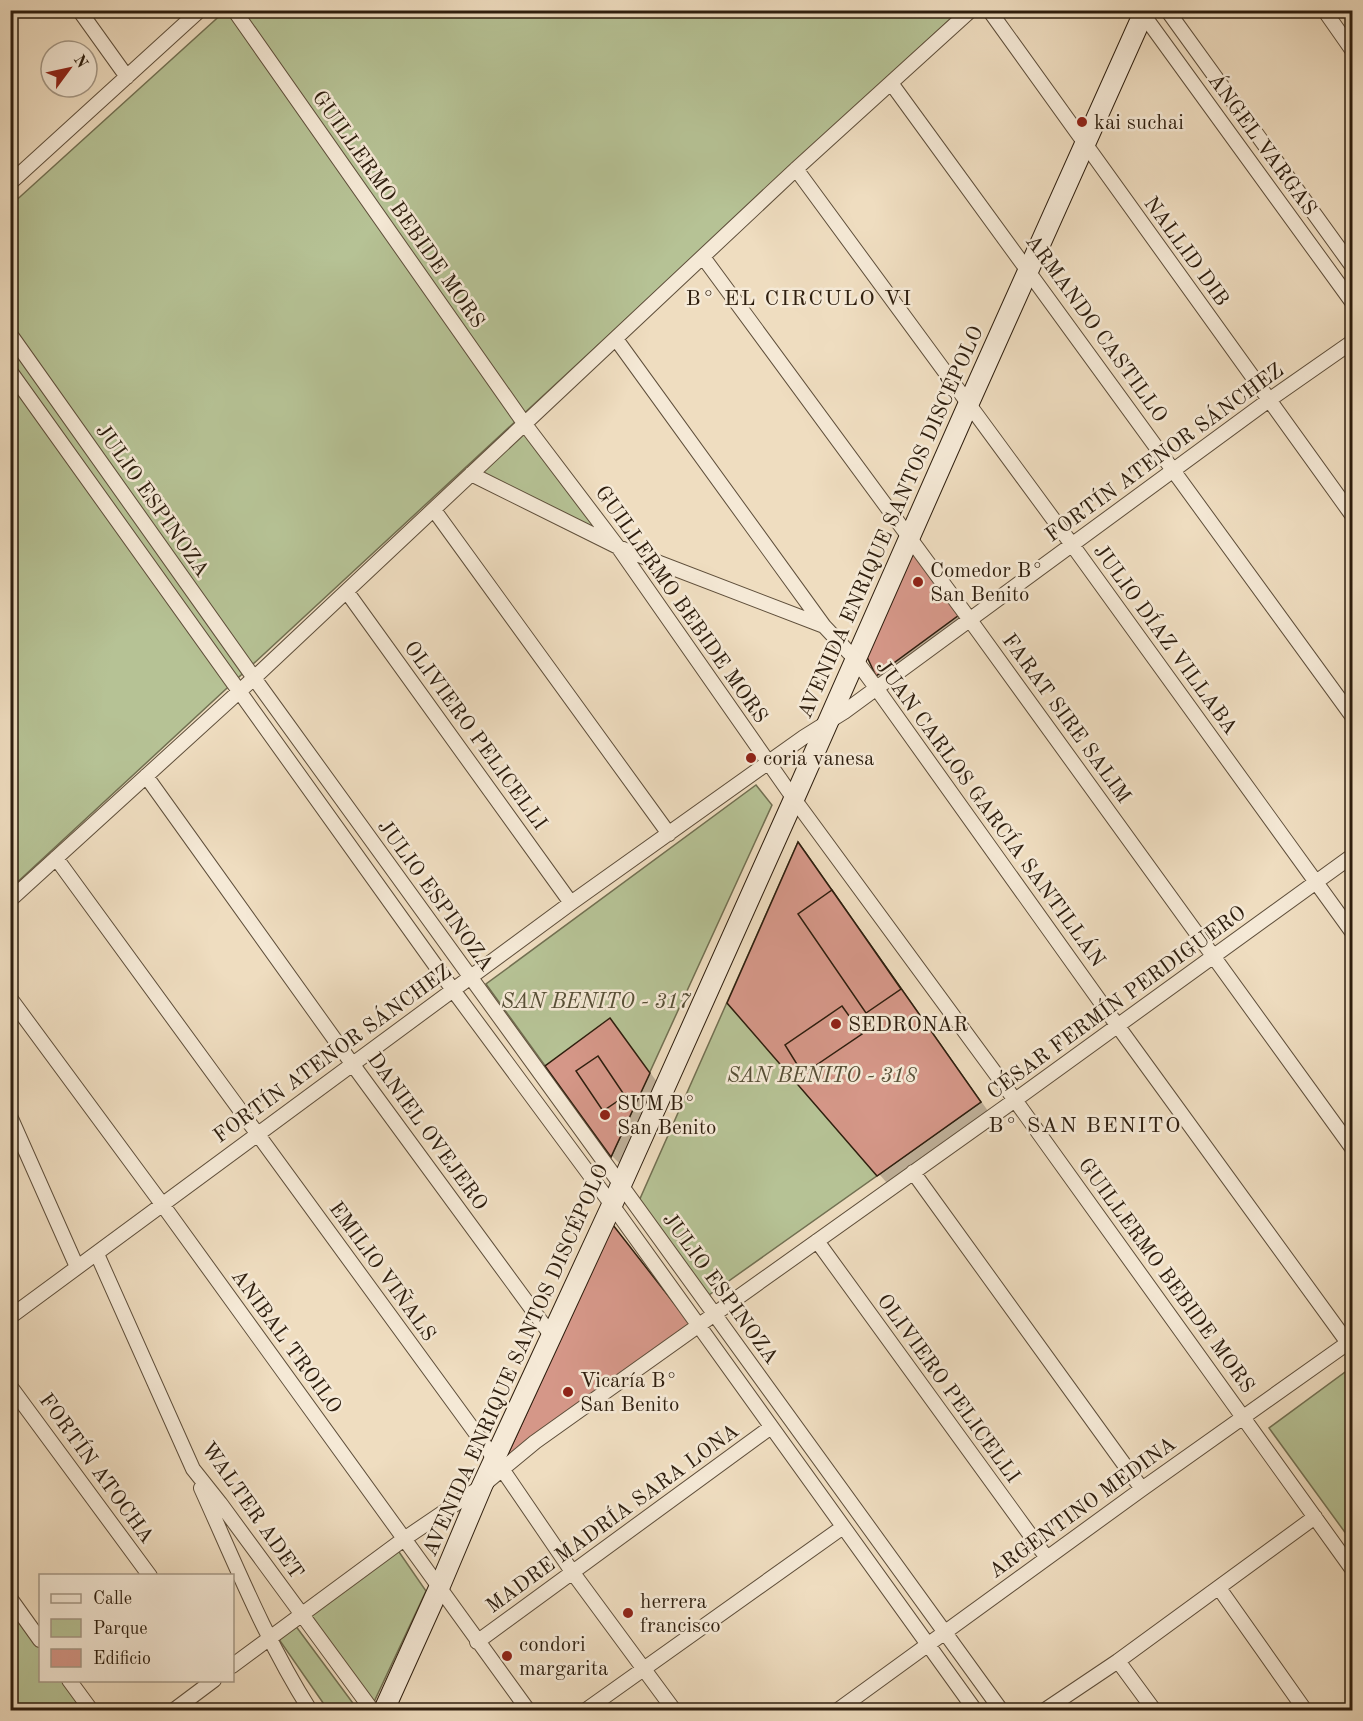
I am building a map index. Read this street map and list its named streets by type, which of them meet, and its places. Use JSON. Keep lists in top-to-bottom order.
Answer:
{
  "streets": {
    "main road": ["AVENIDA ENRIQUE SANTOS DISCÉPOLO"],
    "street": [
      "ÁNGEL VARGAS",
      "GUILLERMO BEBIDE MORS",
      "NALLID DIB",
      "ARMANDO CASTILLO",
      "FORTÍN ATENOR SÁNCHEZ",
      "JULIO ESPINOZA",
      "JULIO DÍAZ VILLABA",
      "FARAT SIRE SALIM",
      "OLIVIERO PELICELLI",
      "JUAN CARLOS GARCÍA SANTILLÁN",
      "CÉSAR FERMÍN PERDIGUERO",
      "DANIEL OVEJERO",
      "EMILIO VIÑALS",
      "ANIBAL TROILO",
      "FORTÍN ATOCHA",
      "ARGENTINO MEDINA",
      "WALTER ADET",
      "MADRE MADRÍA SARA LONA"
    ]
  },
  "crossings": [
    ["ÁNGEL VARGAS", "AVENIDA ENRIQUE SANTOS DISCÉPOLO"],
    ["GUILLERMO BEBIDE MORS", "FORTÍN ATENOR SÁNCHEZ"],
    ["GUILLERMO BEBIDE MORS", "AVENIDA ENRIQUE SANTOS DISCÉPOLO"],
    ["GUILLERMO BEBIDE MORS", "CÉSAR FERMÍN PERDIGUERO"],
    ["GUILLERMO BEBIDE MORS", "ARGENTINO MEDINA"],
    ["NALLID DIB", "FORTÍN ATENOR SÁNCHEZ"],
    ["NALLID DIB", "AVENIDA ENRIQUE SANTOS DISCÉPOLO"],
    ["ARMANDO CASTILLO", "FORTÍN ATENOR SÁNCHEZ"],
    ["ARMANDO CASTILLO", "AVENIDA ENRIQUE SANTOS DISCÉPOLO"],
    ["FORTÍN ATENOR SÁNCHEZ", "JULIO ESPINOZA"],
    ["FORTÍN ATENOR SÁNCHEZ", "AVENIDA ENRIQUE SANTOS DISCÉPOLO"],
    ["FORTÍN ATENOR SÁNCHEZ", "JULIO DÍAZ VILLABA"],
    ["FORTÍN ATENOR SÁNCHEZ", "FARAT SIRE SALIM"],
    ["FORTÍN ATENOR SÁNCHEZ", "OLIVIERO PELICELLI"],
    ["FORTÍN ATENOR SÁNCHEZ", "JUAN CARLOS GARCÍA SANTILLÁN"],
    ["FORTÍN ATENOR SÁNCHEZ", "DANIEL OVEJERO"],
    ["FORTÍN ATENOR SÁNCHEZ", "EMILIO VIÑALS"],
    ["FORTÍN ATENOR SÁNCHEZ", "ANIBAL TROILO"],
    ["FORTÍN ATENOR SÁNCHEZ", "WALTER ADET"],
    ["JULIO ESPINOZA", "AVENIDA ENRIQUE SANTOS DISCÉPOLO"],
    ["JULIO ESPINOZA", "CÉSAR FERMÍN PERDIGUERO"],
    ["JULIO ESPINOZA", "ARGENTINO MEDINA"],
    ["JULIO ESPINOZA", "MADRE MADRÍA SARA LONA"],
    ["AVENIDA ENRIQUE SANTOS DISCÉPOLO", "JULIO DÍAZ VILLABA"],
    ["AVENIDA ENRIQUE SANTOS DISCÉPOLO", "FARAT SIRE SALIM"],
    ["AVENIDA ENRIQUE SANTOS DISCÉPOLO", "JUAN CARLOS GARCÍA SANTILLÁN"],
    ["AVENIDA ENRIQUE SANTOS DISCÉPOLO", "CÉSAR FERMÍN PERDIGUERO"],
    ["AVENIDA ENRIQUE SANTOS DISCÉPOLO", "DANIEL OVEJERO"],
    ["AVENIDA ENRIQUE SANTOS DISCÉPOLO", "EMILIO VIÑALS"],
    ["AVENIDA ENRIQUE SANTOS DISCÉPOLO", "ANIBAL TROILO"],
    ["JULIO DÍAZ VILLABA", "CÉSAR FERMÍN PERDIGUERO"],
    ["FARAT SIRE SALIM", "CÉSAR FERMÍN PERDIGUERO"],
    ["OLIVIERO PELICELLI", "CÉSAR FERMÍN PERDIGUERO"],
    ["OLIVIERO PELICELLI", "ARGENTINO MEDINA"],
    ["JUAN CARLOS GARCÍA SANTILLÁN", "CÉSAR FERMÍN PERDIGUERO"],
    ["JUAN CARLOS GARCÍA SANTILLÁN", "ARGENTINO MEDINA"],
    ["CÉSAR FERMÍN PERDIGUERO", "EMILIO VIÑALS"],
    ["EMILIO VIÑALS", "MADRE MADRÍA SARA LONA"],
    ["ANIBAL TROILO", "MADRE MADRÍA SARA LONA"]
  ],
  "districts": ["B° EL CIRCULO VI", "B° SAN BENITO"],
  "parks": ["SAN BENITO - 317", "SAN BENITO - 318"],
  "places": [
    "kai suchai",
    "Comedor B° San Benito",
    "coria vanesa",
    "SEDRONAR",
    "SUM B° San Benito",
    "Vicaría B° San Benito",
    "herrera francisco",
    "condori margarita"
  ],
  "legend": ["Calle", "Parque", "Edificio"],
  "north": "top right"
}
